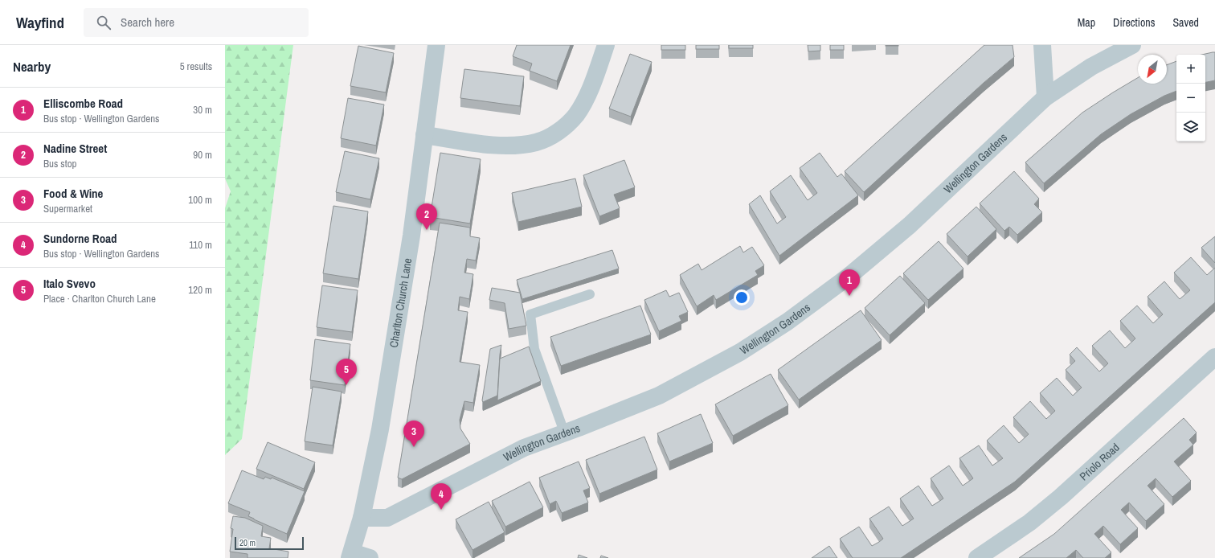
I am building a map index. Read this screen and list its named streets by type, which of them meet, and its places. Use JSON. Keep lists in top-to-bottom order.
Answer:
{
  "streets": {
    "street": ["Wellington Gardens", "Charlton Church Lane", "Priolo Road"]
  },
  "crossings": [
    ["Wellington Gardens", "Charlton Church Lane"]
  ],
  "scale_bar": "20 m",
  "north": "bottom left",
  "page": {
    "header": "Wayfind",
    "search": "Search here",
    "nav": ["Map", "Directions", "Saved"],
    "heading": ["Nearby", "5 results"],
    "map_buttons": ["+", "−"],
    "list": [
      {
        "mark": "1",
        "name": "Elliscombe Road",
        "note": "Bus stop · Wellington Gardens",
        "value": "30 m"
      },
      {
        "mark": "2",
        "name": "Nadine Street",
        "note": "Bus stop",
        "value": "90 m"
      },
      {
        "mark": "3",
        "name": "Food & Wine",
        "note": "Supermarket",
        "value": "100 m"
      },
      {
        "mark": "4",
        "name": "Sundorne Road",
        "note": "Bus stop · Wellington Gardens",
        "value": "110 m"
      },
      {
        "mark": "5",
        "name": "Italo Svevo",
        "note": "Place · Charlton Church Lane",
        "value": "120 m"
      }
    ],
    "pins": [
      "2",
      "1",
      "5",
      "3",
      "4"
    ],
    "scale": "20 m"
  }
}
